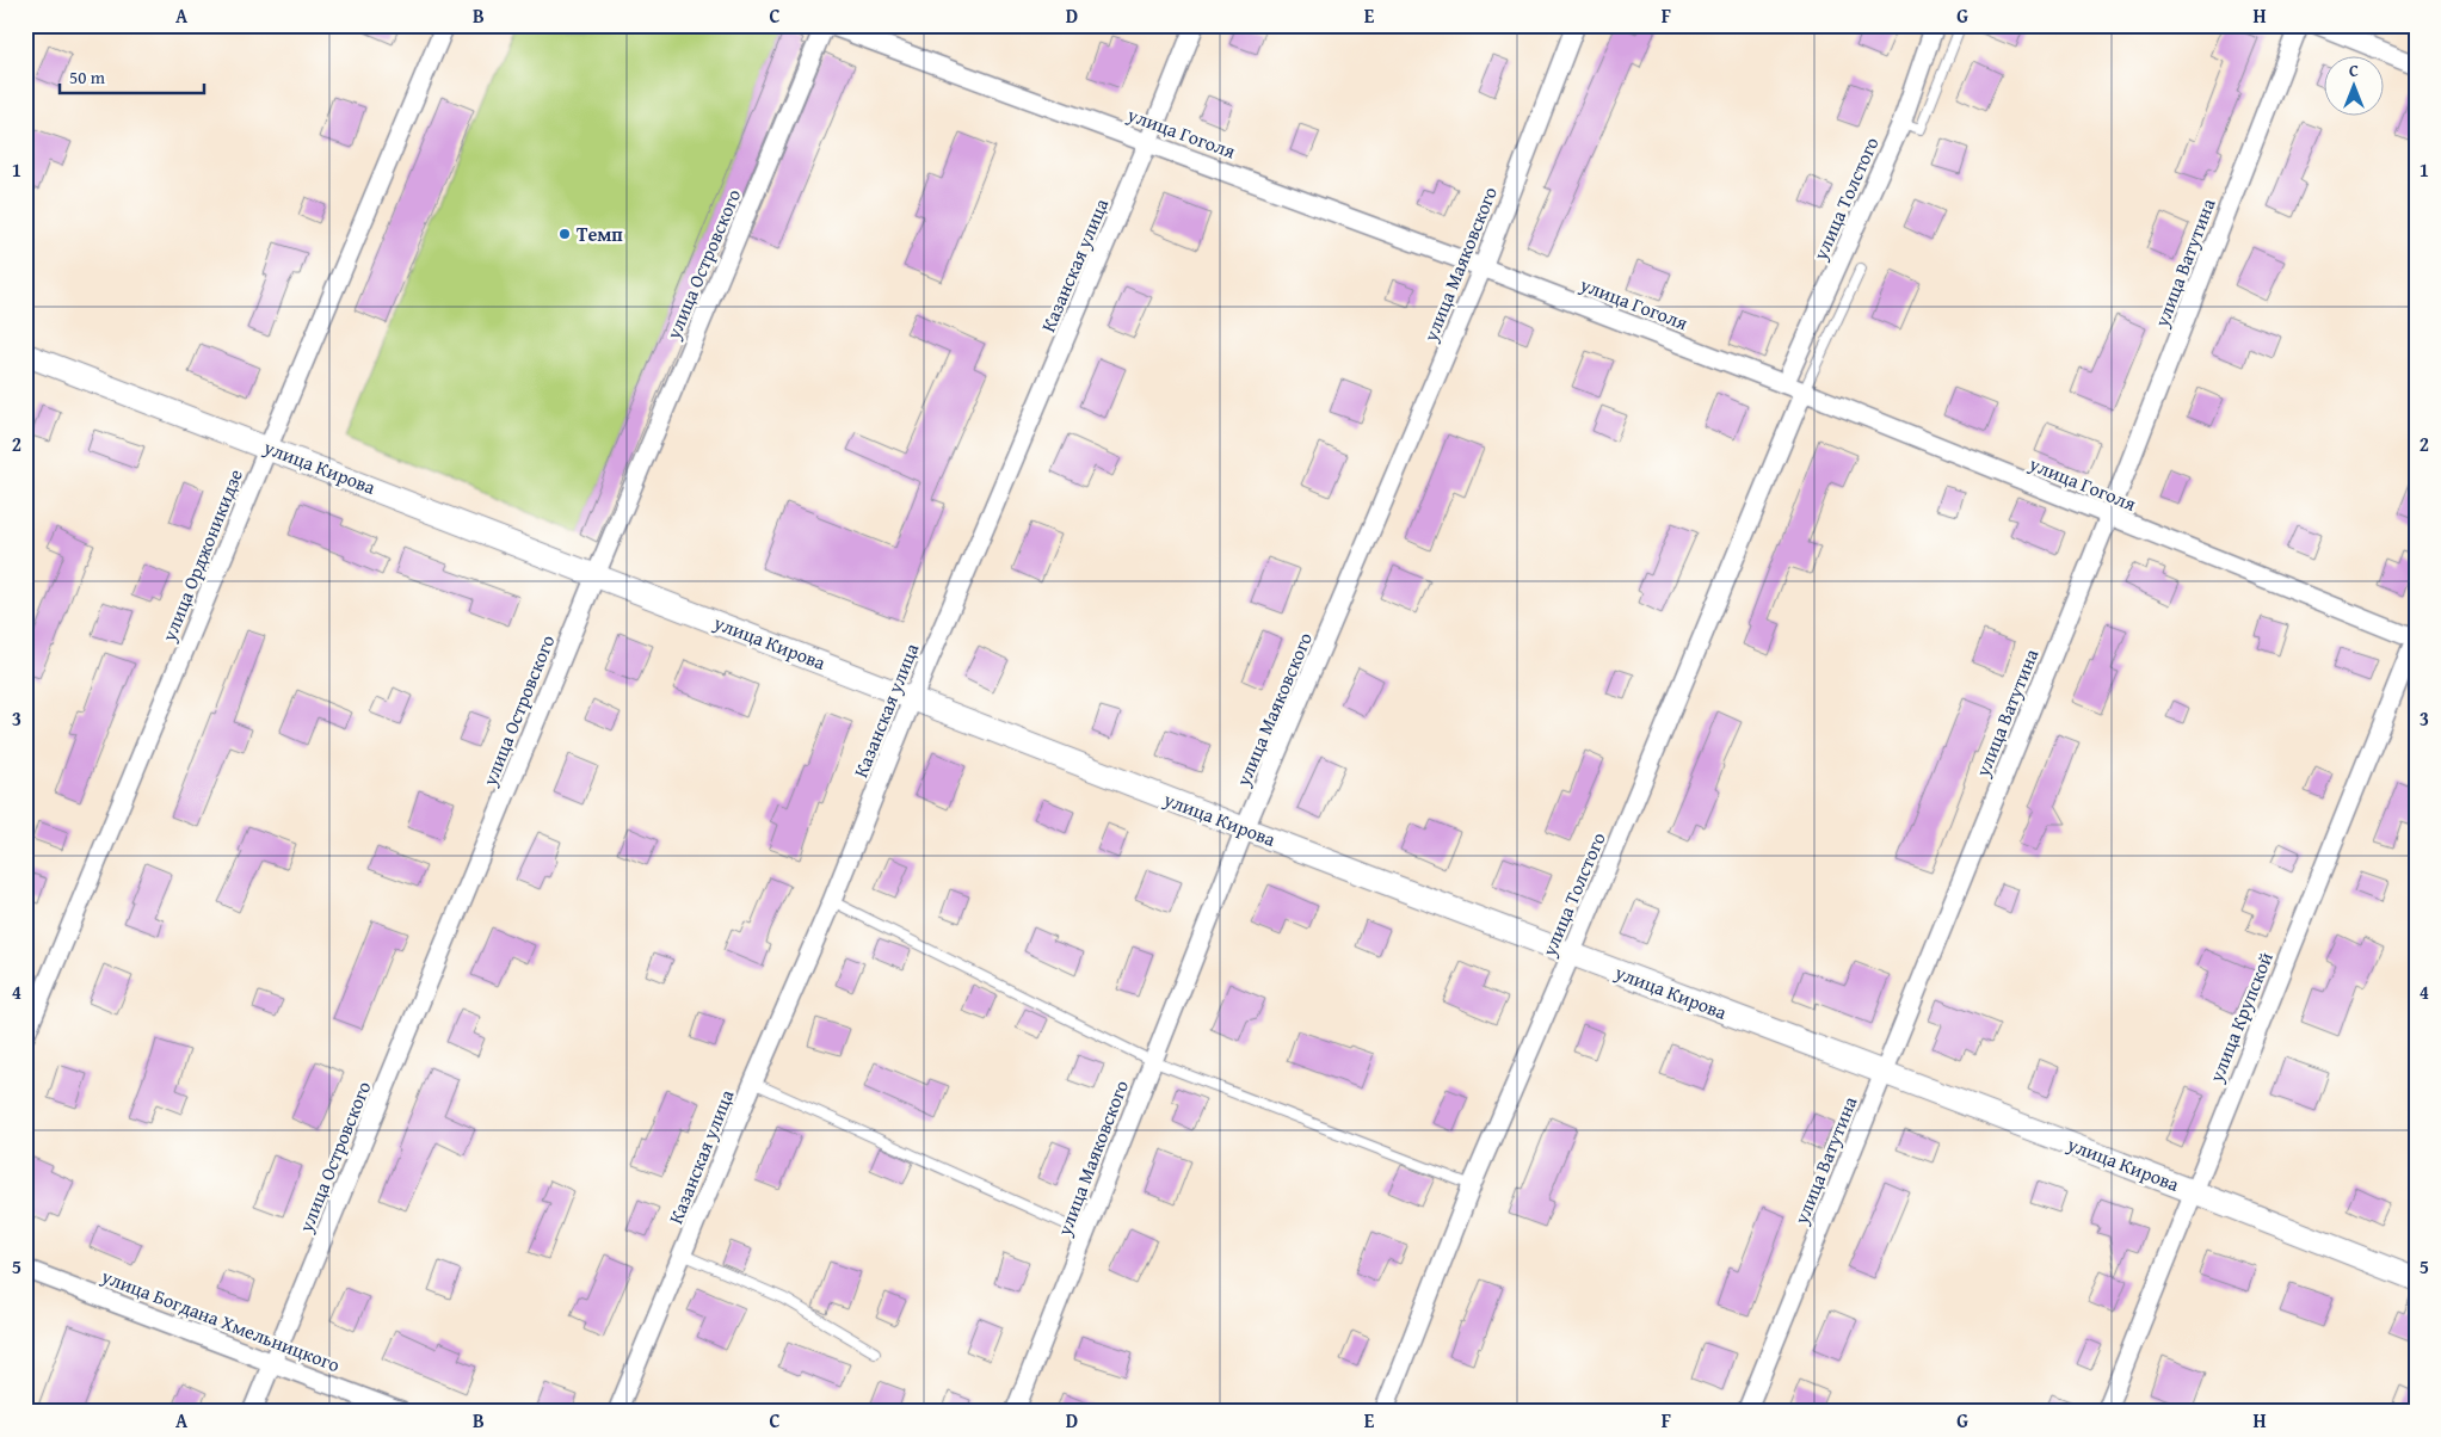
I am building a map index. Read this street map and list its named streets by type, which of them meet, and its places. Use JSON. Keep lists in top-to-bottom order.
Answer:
{
  "streets": {
    "street": [
      "улица Гоголя",
      "улица Толстого",
      "улица Ватутина",
      "улица Островского",
      "улица Маяковского",
      "Казанская улица",
      "улица Кирова",
      "улица Орджоникидзе",
      "улица Крупской",
      "улица Богдана Хмельницкого"
    ]
  },
  "crossings": [
    ["улица Гоголя", "улица Толстого"],
    ["улица Гоголя", "улица Ватутина"],
    ["улица Гоголя", "улица Островского"],
    ["улица Гоголя", "улица Маяковского"],
    ["улица Гоголя", "Казанская улица"],
    ["улица Гоголя", "улица Крупской"],
    ["улица Толстого", "улица Кирова"],
    ["улица Ватутина", "улица Кирова"],
    ["улица Островского", "улица Кирова"],
    ["улица Островского", "улица Богдана Хмельницкого"],
    ["улица Маяковского", "улица Кирова"],
    ["Казанская улица", "улица Кирова"],
    ["улица Кирова", "улица Орджоникидзе"],
    ["улица Кирова", "улица Крупской"]
  ],
  "places": ["Темп"],
  "scale_bar": "50 m",
  "north": "top",
  "grid": {
    "columns": [
      "A",
      "B",
      "C",
      "D",
      "E",
      "F",
      "G",
      "H"
    ],
    "rows": [
      "1",
      "2",
      "3",
      "4",
      "5"
    ]
  }
}
